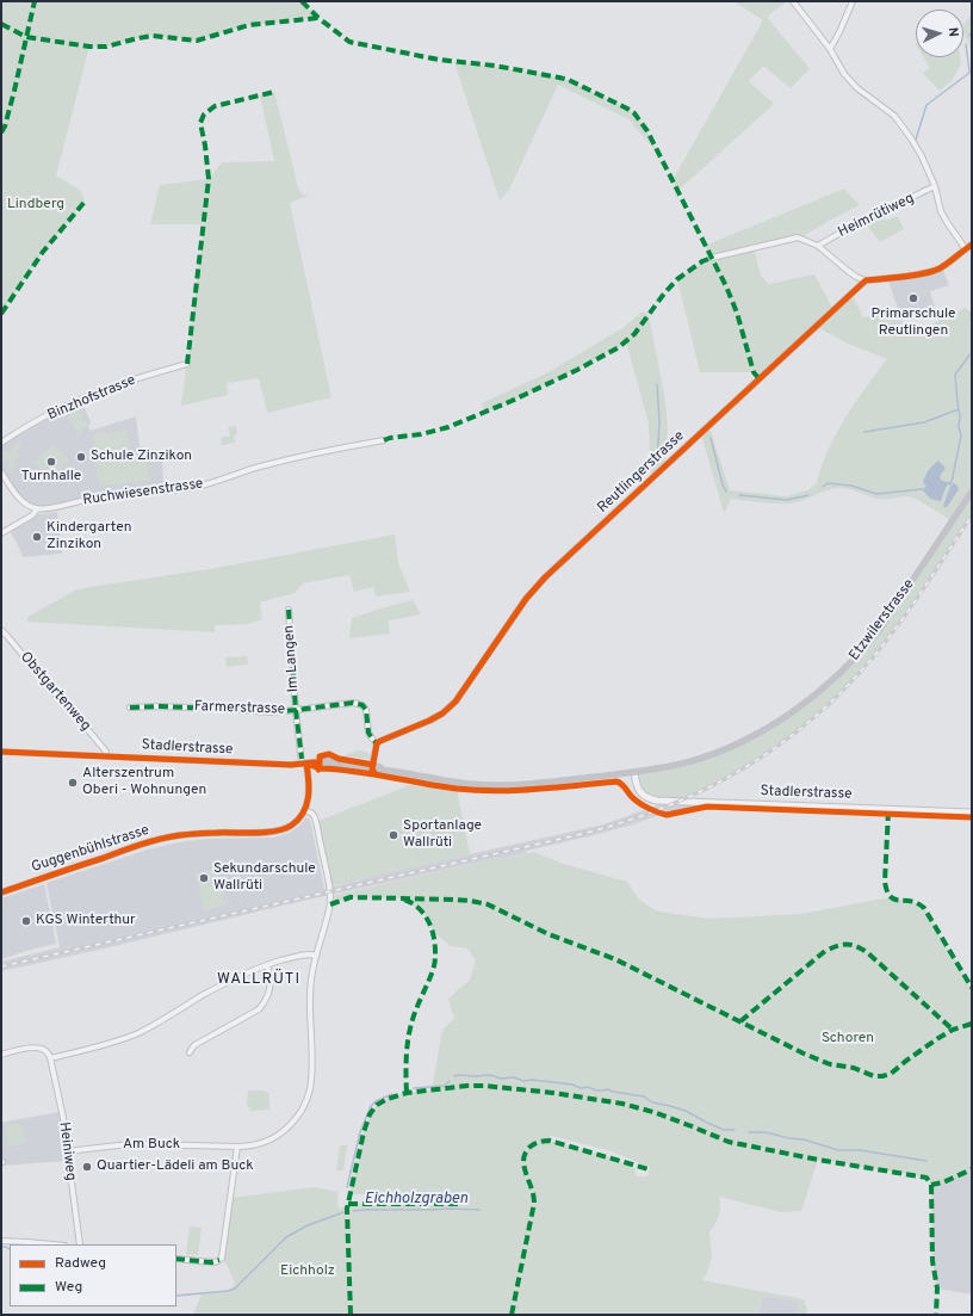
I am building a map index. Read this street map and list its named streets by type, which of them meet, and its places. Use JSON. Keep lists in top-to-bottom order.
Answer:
{
  "streets": {
    "main road": ["Etzwilerstrasse", "Stadlerstrasse"],
    "street": [
      "Heimrütiweg",
      "Binzhofstrasse",
      "Reutlingerstrasse",
      "Ruchwiesenstrasse",
      "Im Langen",
      "Obstgartenweg",
      "Farmerstrasse",
      "Guggenbühlstrasse",
      "Am Buck",
      "Heiniweg"
    ]
  },
  "crossings": [
    ["Reutlingerstrasse", "Farmerstrasse"],
    ["Etzwilerstrasse", "Stadlerstrasse"],
    ["Im Langen", "Farmerstrasse"],
    ["Im Langen", "Stadlerstrasse"],
    ["Obstgartenweg", "Stadlerstrasse"],
    ["Guggenbühlstrasse", "Am Buck"],
    ["Am Buck", "Heiniweg"]
  ],
  "districts": ["WALLRÜTI"],
  "water": ["Eichholzgraben"],
  "parks": ["Lindberg", "Schoren", "Eichholz"],
  "places": [
    "Primarschule Reutlingen",
    "Schule Zinzikon",
    "Turnhalle",
    "Kindergarten Zinzikon",
    "Alterszentrum Oberi - Wohnungen",
    "Sportanlage Wallrüti",
    "Sekundarschule Wallrüti",
    "KGS Winterthur",
    "Quartier-Lädeli am Buck"
  ],
  "legend": ["Radweg", "Weg"],
  "north": "right"
}
